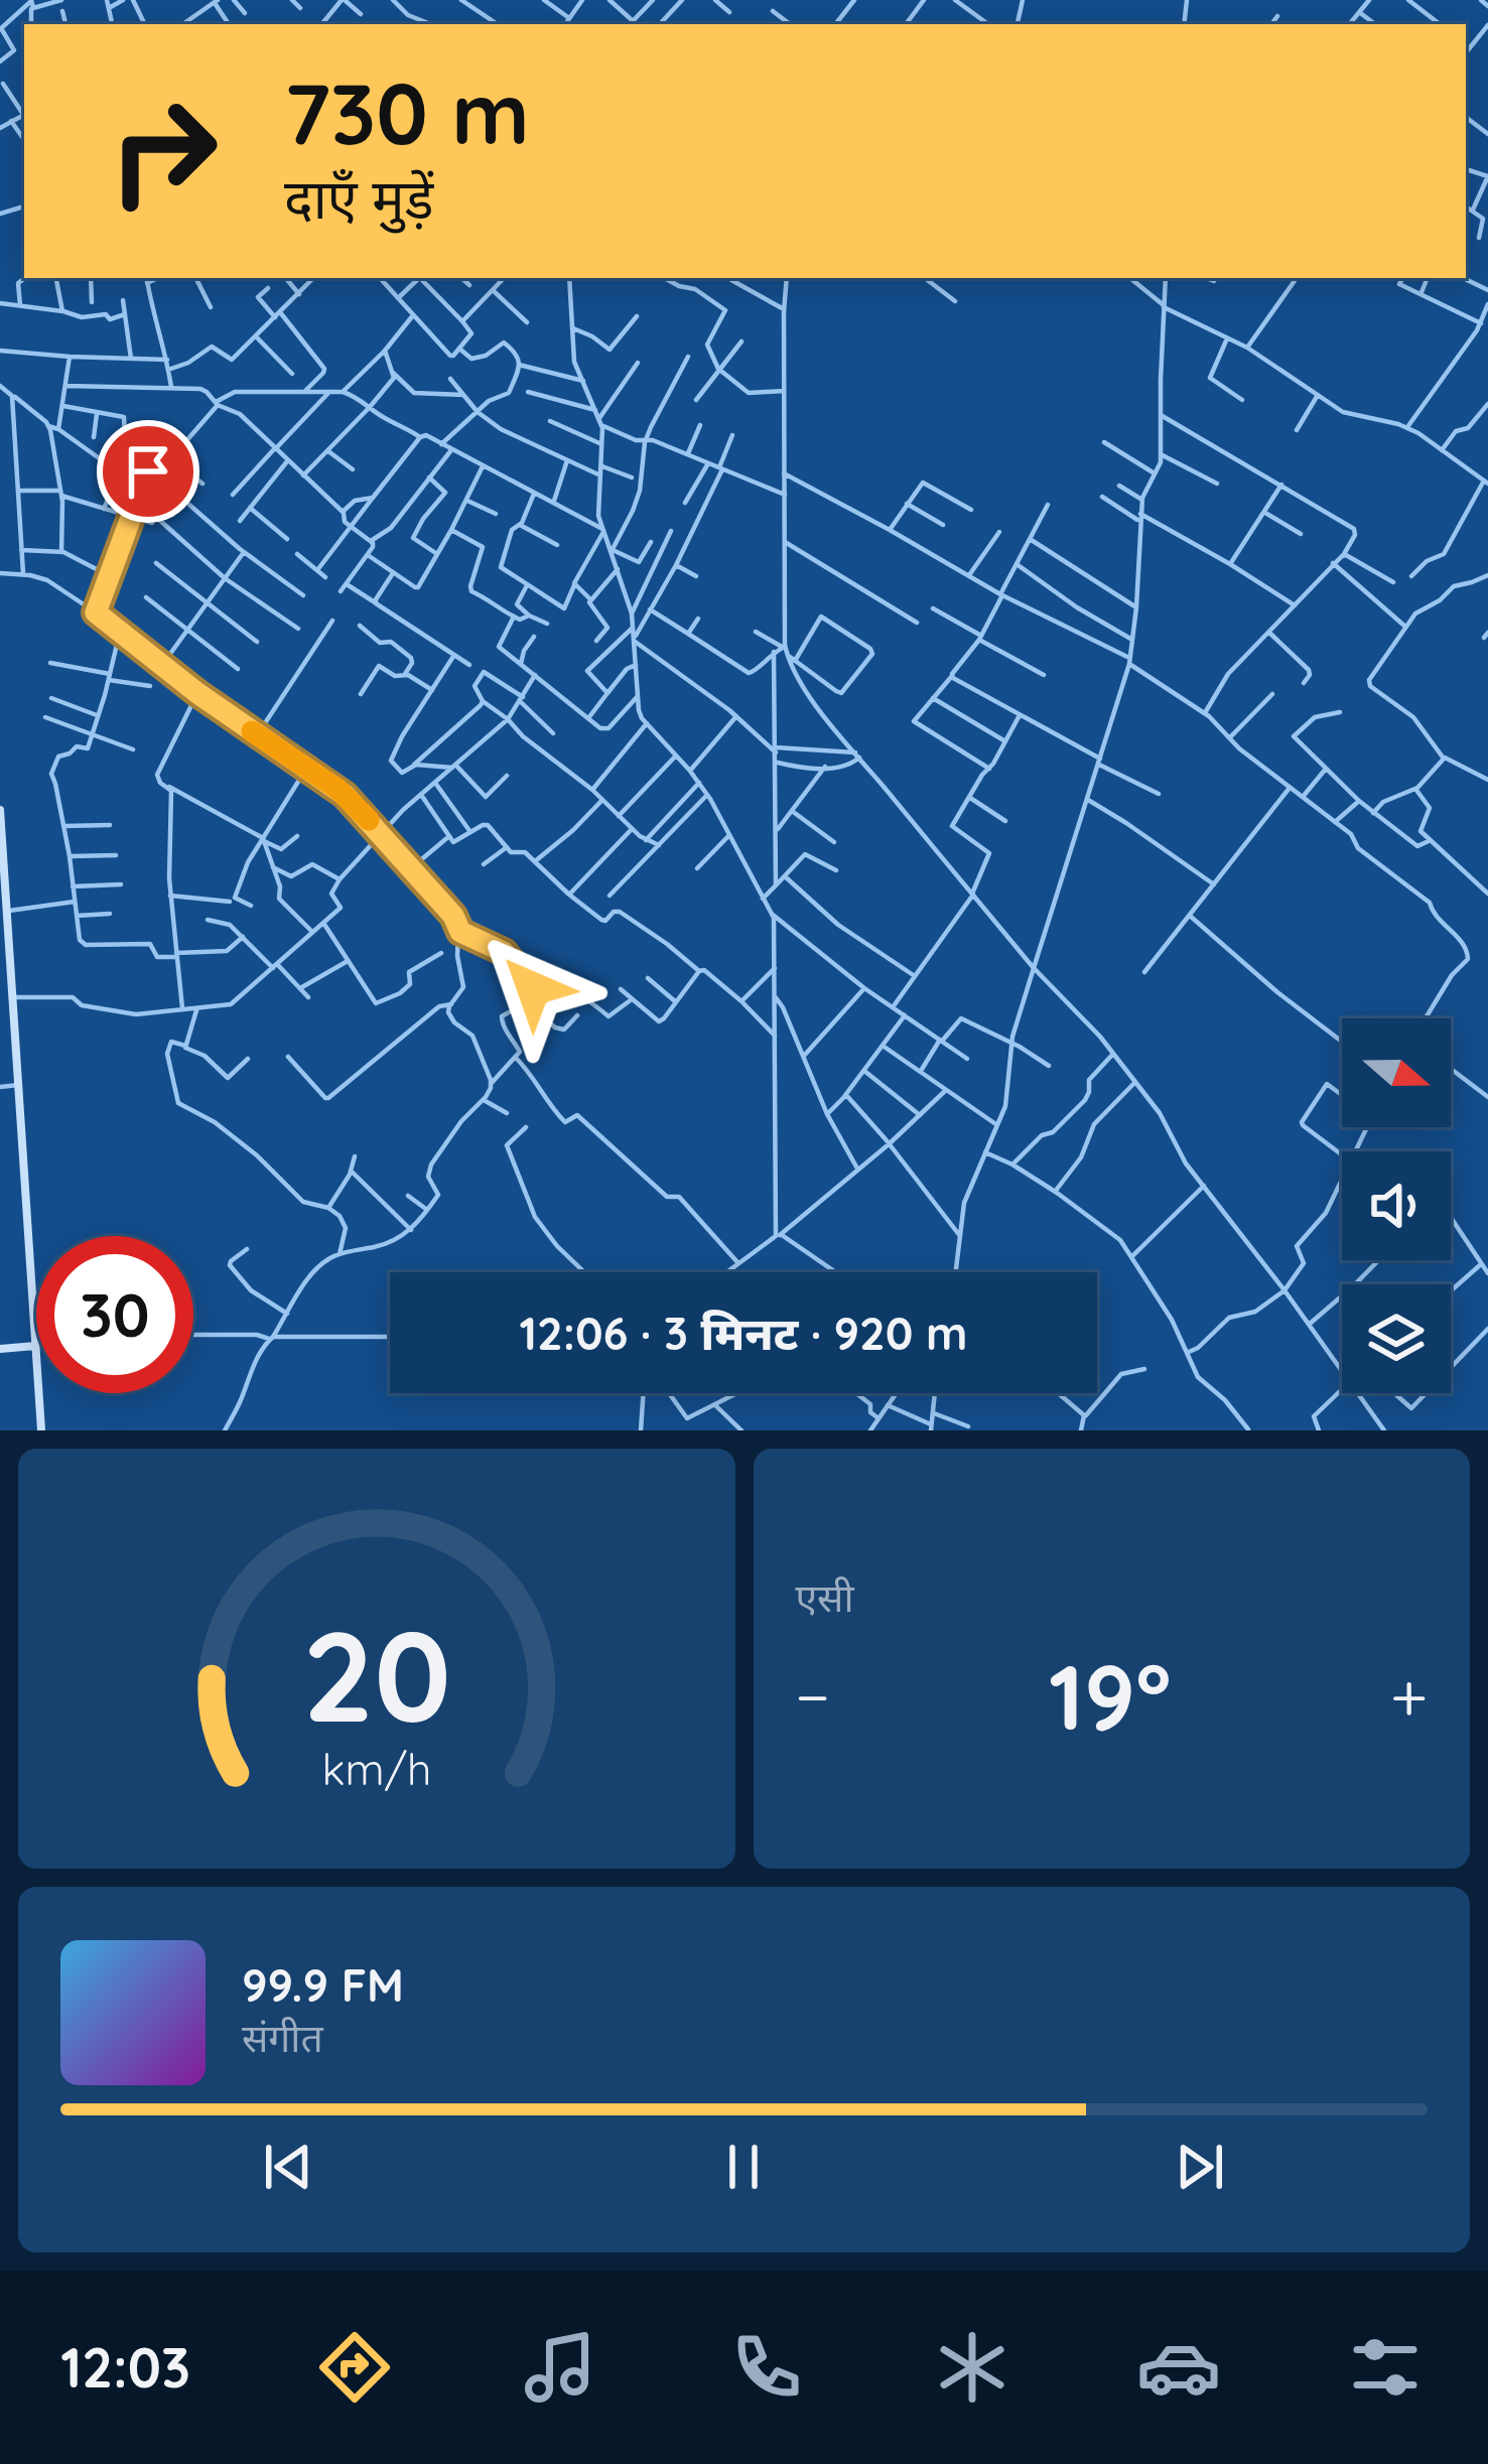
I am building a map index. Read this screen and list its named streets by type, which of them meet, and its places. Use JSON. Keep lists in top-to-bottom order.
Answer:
{
  "north": "right",
  "page": {
    "turn": ["730 m", "दाएँ मुड़ें"],
    "limit": "30",
    "trip": "12:06 · 3 मिनट · 920 m",
    "tile": "एसी",
    "heat": ["−", "19°", "+"],
    "song": ["99.9 FM", "संगीत"],
    "tabs": "12:03",
    "gauge": ["20", "km/h"]
  }
}
